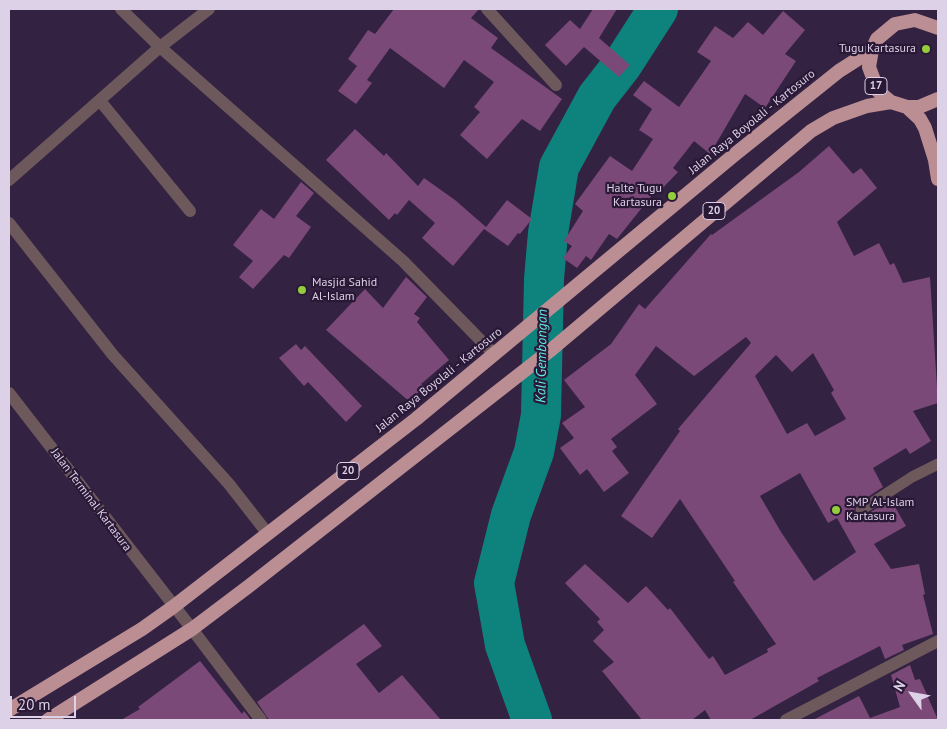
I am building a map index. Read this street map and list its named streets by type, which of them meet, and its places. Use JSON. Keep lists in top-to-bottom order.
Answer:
{
  "streets": {
    "highway": ["17", "Jalan Raya Boyolali - Kartosuro", "20"],
    "street": ["Jalan Terminal Kartasura"]
  },
  "crossings": [
    ["17", "Jalan Raya Boyolali - Kartosuro"],
    ["17", "20"],
    ["Jalan Raya Boyolali - Kartosuro", "Jalan Terminal Kartasura"],
    ["20", "Jalan Terminal Kartasura"]
  ],
  "water": ["Kali Gembongan"],
  "places": [
    "Tugu Kartasura",
    "Halte Tugu Kartasura",
    "Masjid Sahid Al-Islam",
    "SMP Al-Islam Kartasura"
  ],
  "scale_bar": "20 m",
  "north": "top left"
}
